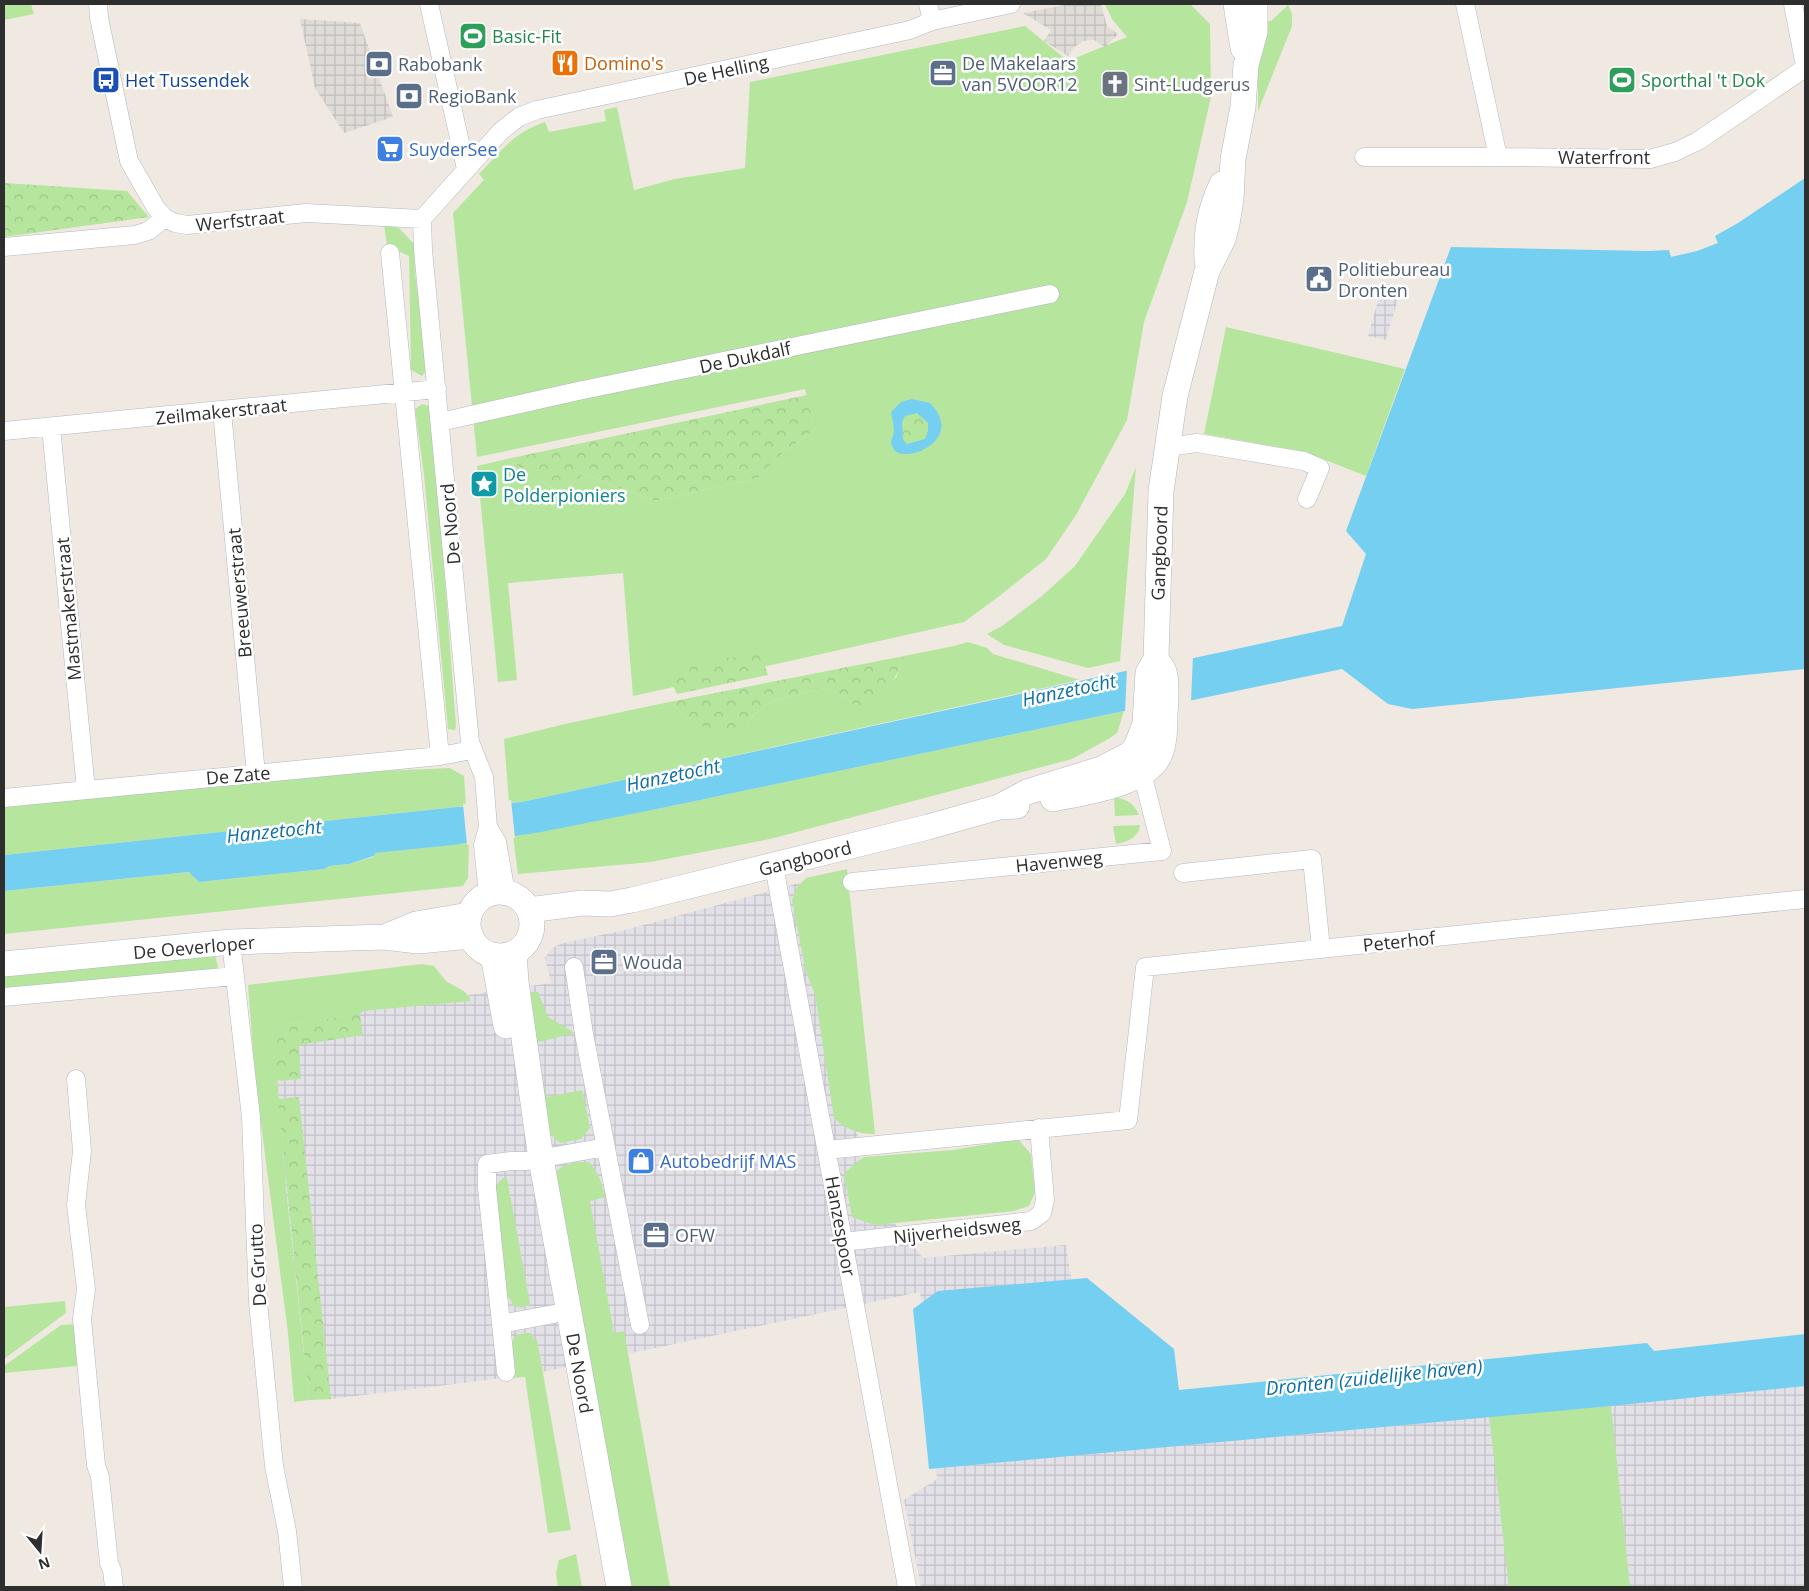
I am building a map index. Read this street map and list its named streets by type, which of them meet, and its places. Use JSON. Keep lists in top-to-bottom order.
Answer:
{
  "streets": {
    "main road": ["De Noord", "Gangboord", "De Oeverloper"],
    "street": [
      "De Helling",
      "Waterfront",
      "Werfstraat",
      "De Dukdalf",
      "Zeilmakerstraat",
      "Breeuwerstraat",
      "Mastmakerstraat",
      "De Zate",
      "Havenweg",
      "Peterhof",
      "Hanzespoor",
      "Nijverheidsweg",
      "De Grutto"
    ]
  },
  "crossings": [
    ["De Helling", "Werfstraat"],
    ["De Helling", "De Noord"],
    ["Werfstraat", "De Noord"],
    ["De Dukdalf", "De Noord"],
    ["Zeilmakerstraat", "De Noord"],
    ["Zeilmakerstraat", "Breeuwerstraat"],
    ["Zeilmakerstraat", "Mastmakerstraat"],
    ["De Noord", "Gangboord"],
    ["De Noord", "De Zate"],
    ["De Noord", "De Oeverloper"],
    ["Gangboord", "Havenweg"],
    ["Gangboord", "De Oeverloper"],
    ["Gangboord", "Hanzespoor"],
    ["Breeuwerstraat", "De Zate"],
    ["Mastmakerstraat", "De Zate"],
    ["Peterhof", "Nijverheidsweg"],
    ["De Oeverloper", "De Grutto"],
    ["Hanzespoor", "Nijverheidsweg"]
  ],
  "water": ["Hanzetocht", "Dronten (zuidelijke haven)"],
  "places": {
    "sports": ["Basic-Fit", "Sporthal 't Dok"],
    "restaurant": ["Domino's"],
    "bank": ["Rabobank", "RegioBank"],
    "office": ["De Makelaars van 5VOOR12", "Wouda", "OFW"],
    "bus stop": ["Het Tussendek"],
    "church": ["Sint-Ludgerus"],
    "supermarket": ["SuyderSee"],
    "public building": ["Politiebureau Dronten"],
    "place": ["De Polderpioniers"],
    "shop": ["Autobedrijf MAS"]
  },
  "north": "bottom"
}
